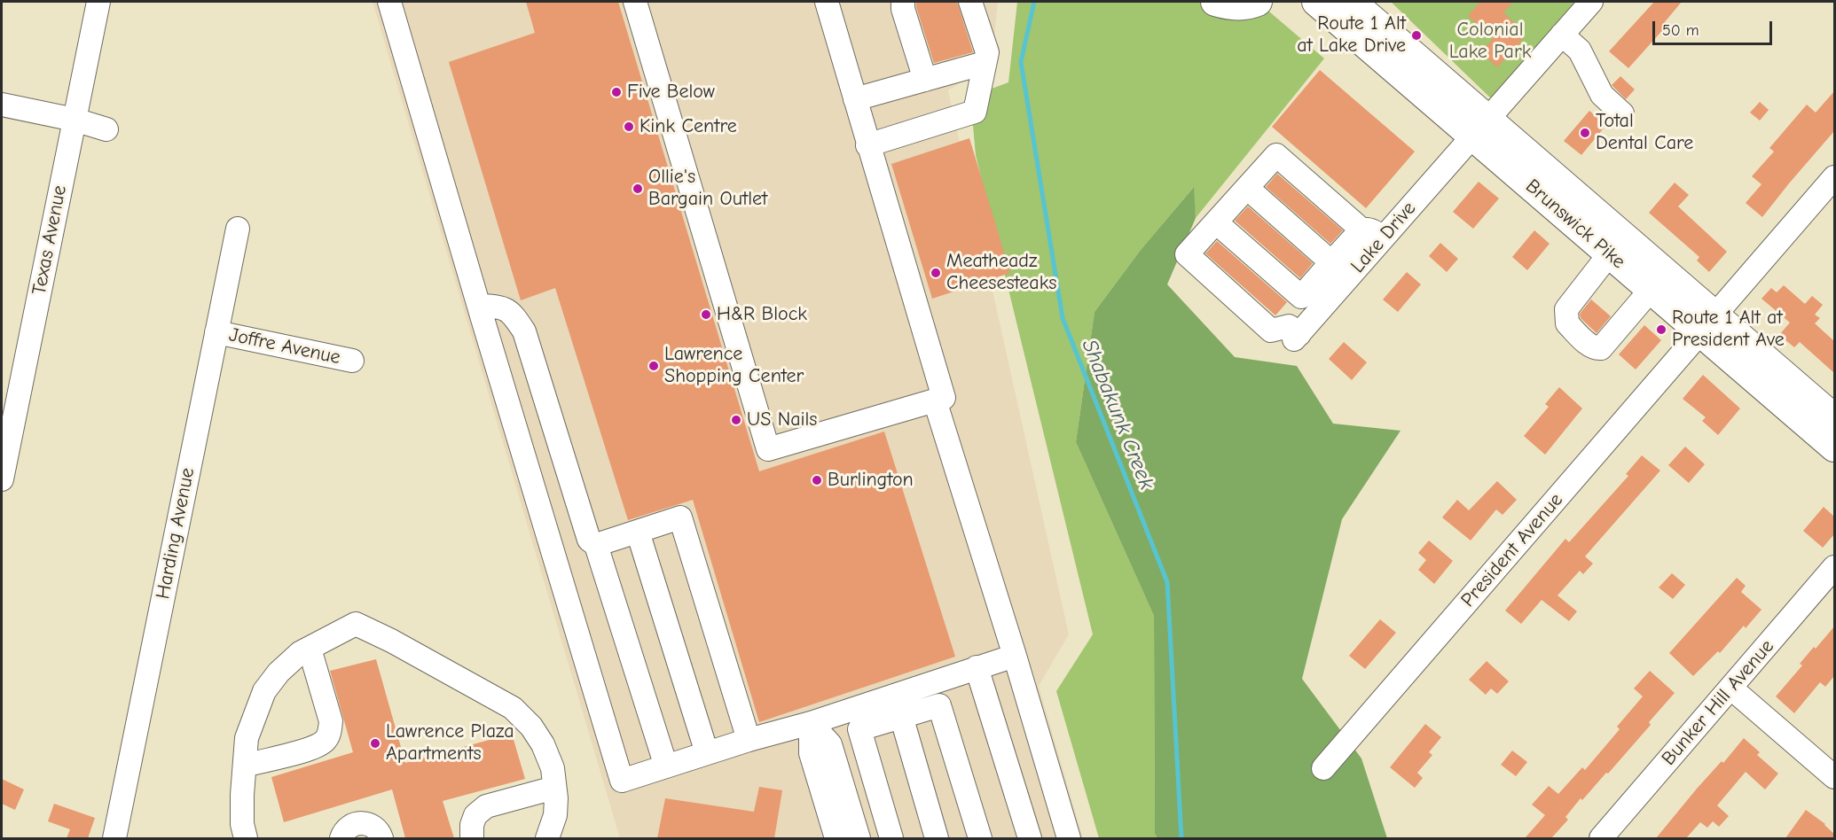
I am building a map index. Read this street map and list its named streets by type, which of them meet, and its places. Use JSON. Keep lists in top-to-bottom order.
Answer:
{
  "streets": {
    "main road": ["Brunswick Pike"],
    "street": [
      "Lake Drive",
      "Texas Avenue",
      "Joffre Avenue",
      "Harding Avenue",
      "President Avenue",
      "Bunker Hill Avenue"
    ]
  },
  "crossings": [
    ["Brunswick Pike", "Lake Drive"],
    ["Brunswick Pike", "President Avenue"],
    ["Joffre Avenue", "Harding Avenue"]
  ],
  "water": ["Shabakunk Creek"],
  "parks": ["Colonial Lake Park"],
  "places": [
    "Route 1 Alt at Lake Drive",
    "Five Below",
    "Kink Centre",
    "Total Dental Care",
    "Ollie's Bargain Outlet",
    "Meatheadz Cheesesteaks",
    "H&R Block",
    "Route 1 Alt at President Ave",
    "Lawrence Shopping Center",
    "US Nails",
    "Burlington",
    "Lawrence Plaza Apartments"
  ],
  "scale_bar": "50 m"
}
